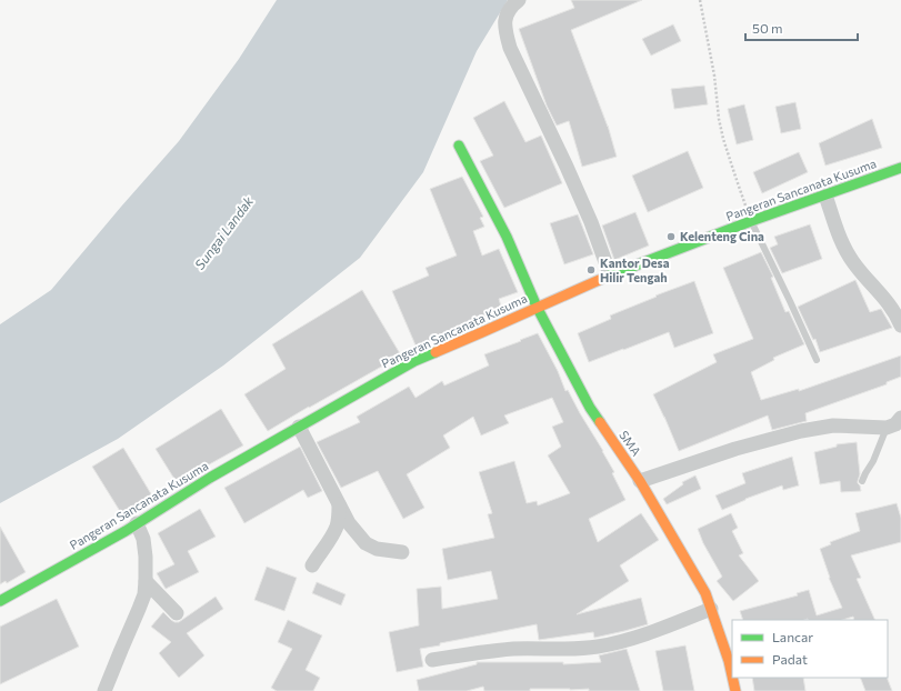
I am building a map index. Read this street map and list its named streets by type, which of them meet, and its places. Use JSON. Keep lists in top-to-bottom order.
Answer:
{
  "streets": {
    "street": ["Pangeran Sancanata Kusuma", "SMA"]
  },
  "crossings": [
    ["Pangeran Sancanata Kusuma", "SMA"]
  ],
  "water": ["Sungai Landak"],
  "places": ["Kelenteng Cina", "Kantor Desa Hilir Tengah"],
  "legend": ["Lancar", "Padat"],
  "scale_bar": "50 m"
}
